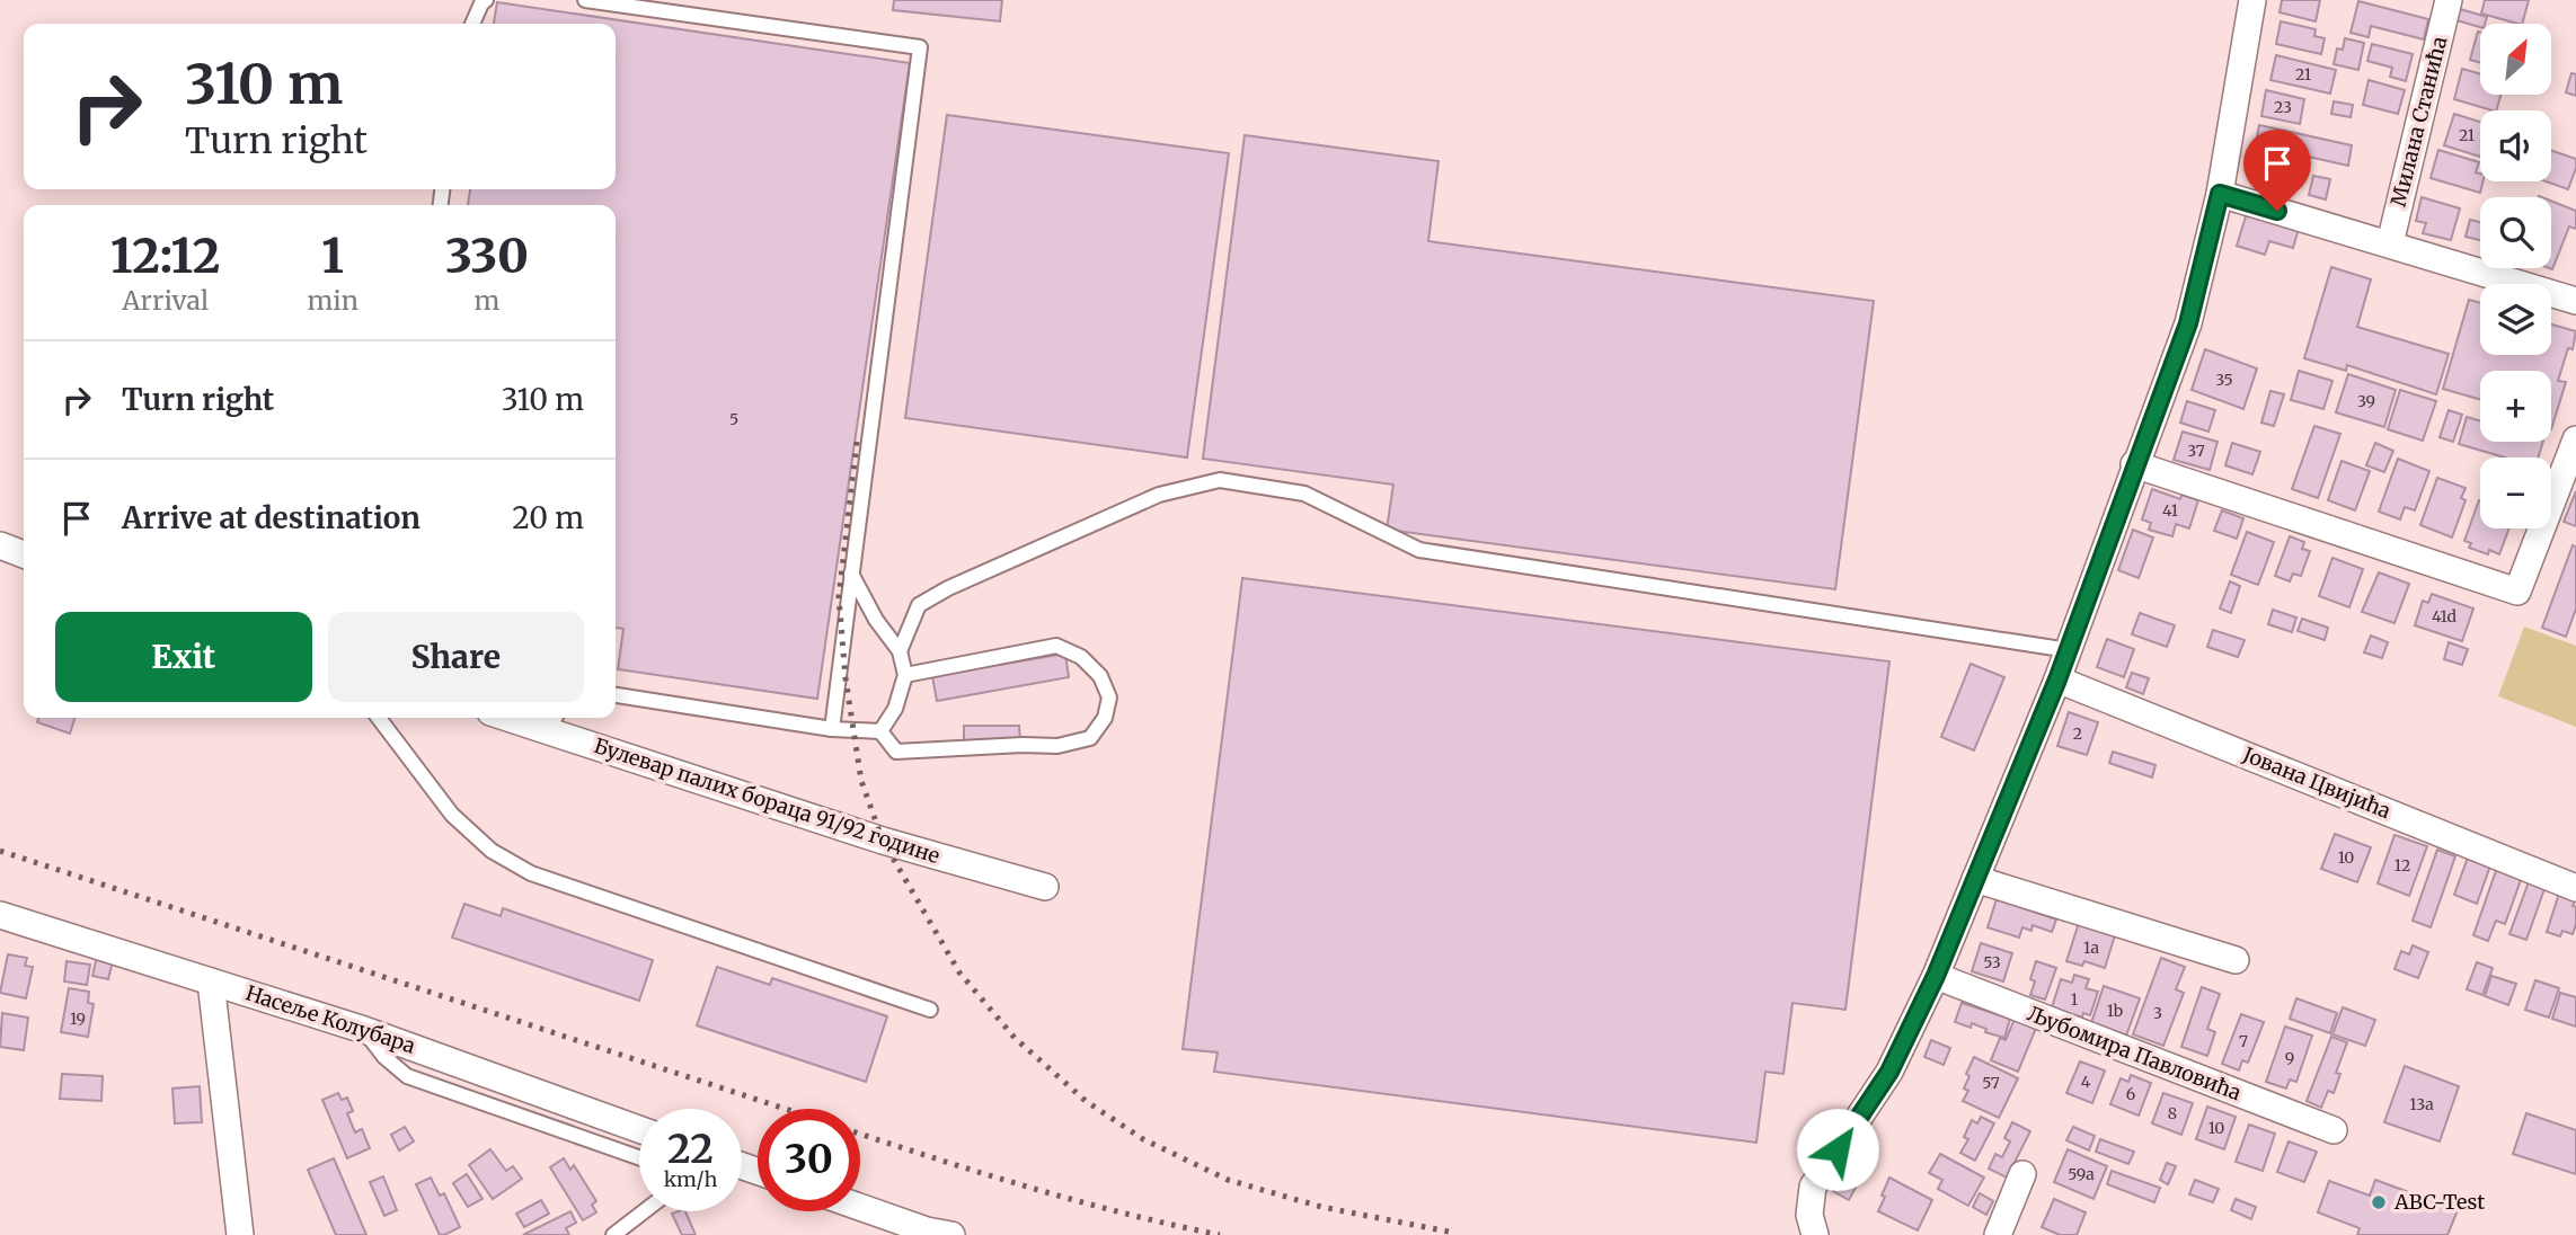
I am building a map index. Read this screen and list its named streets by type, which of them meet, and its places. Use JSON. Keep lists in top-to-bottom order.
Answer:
{
  "streets": {
    "street": [
      "Милана Станића",
      "Јована Цвијића",
      "Булевар палих бораца 91/92 године",
      "Насеље Колубара",
      "Љубомира Павловића"
    ]
  },
  "places": ["ABC-Test"],
  "house_numbers": [
    "21",
    "23",
    "21",
    "35",
    "39",
    "5",
    "37",
    "41",
    "41d",
    "2",
    "10",
    "12",
    "1a",
    "53",
    "1",
    "1b",
    "3",
    "19",
    "7",
    "9",
    "4",
    "57",
    "6",
    "13a",
    "8",
    "10",
    "59a"
  ],
  "north": "top right",
  "page": {
    "map_buttons": ["+", "−"],
    "turn": ["310 m", "Turn right"],
    "eta": [
      "12:12",
      "Arrival",
      "1",
      "min",
      "330",
      "m"
    ],
    "list": [
      {
        "name": "Turn right",
        "value": "310 m"
      },
      {
        "name": "Arrive at destination",
        "value": "20 m"
      }
    ],
    "buttons": ["Exit", "Share"],
    "speed": "22 km/h",
    "limit": "30"
  }
}
